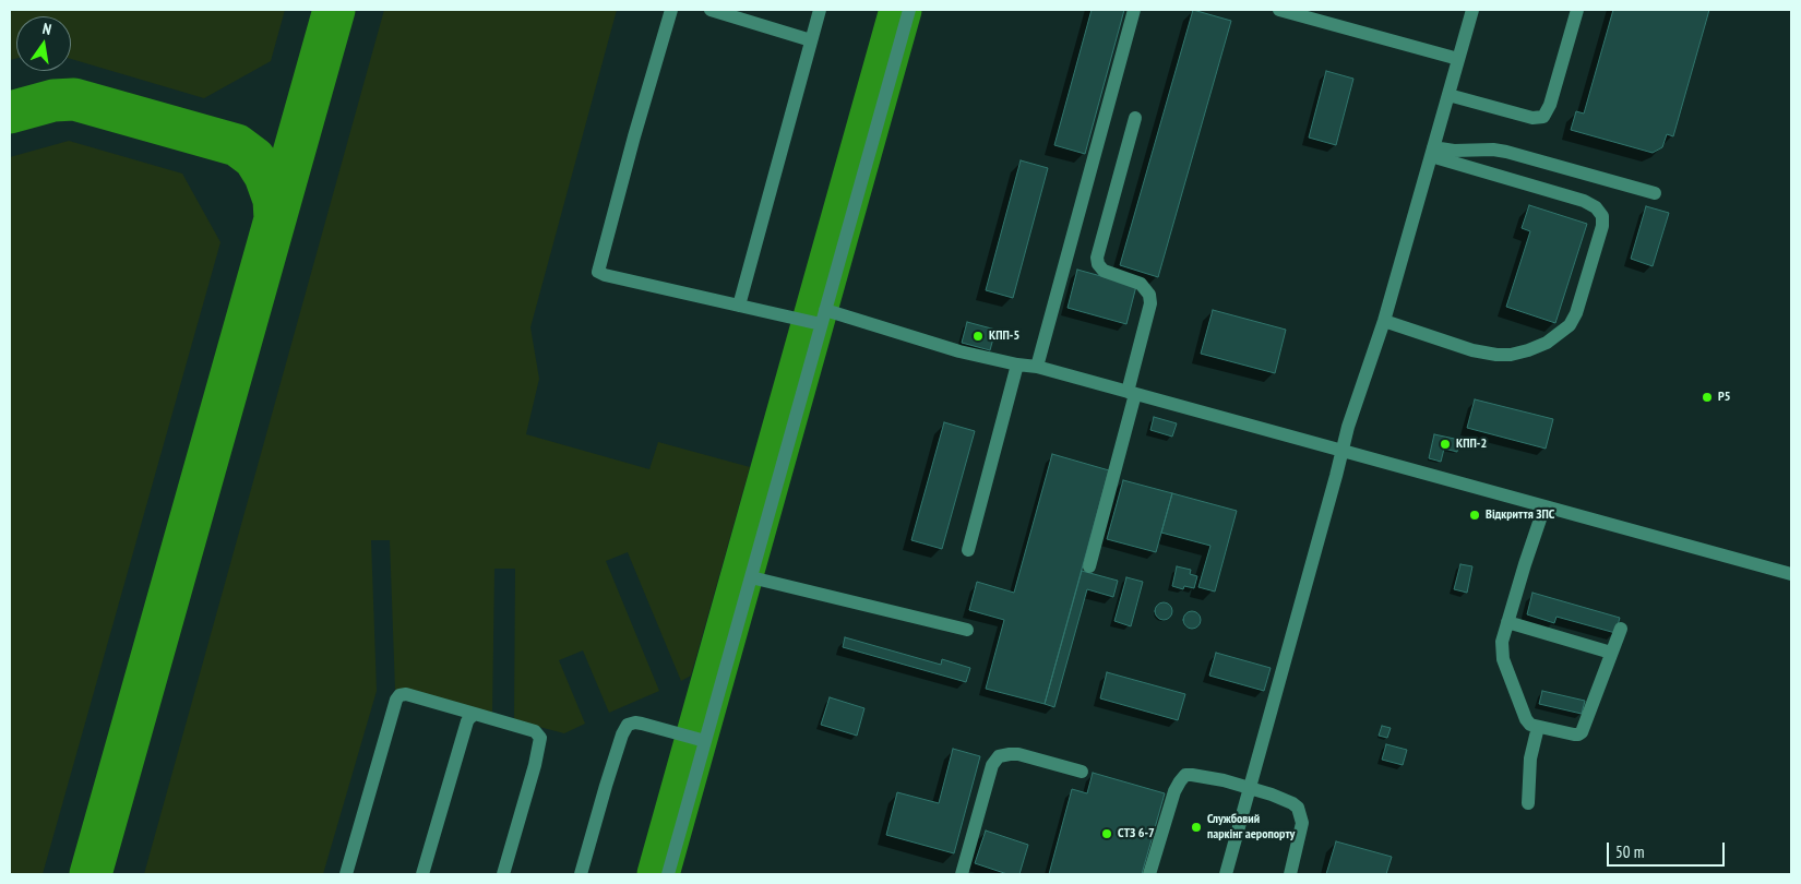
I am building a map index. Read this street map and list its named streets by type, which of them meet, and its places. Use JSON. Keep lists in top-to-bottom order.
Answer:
{
  "places": [
    "КПП-5",
    "P5",
    "КПП-2",
    "Відкриття ЗПС",
    "Службовий паркінг аеропорту",
    "СТЗ 6-7"
  ],
  "scale_bar": "50 m",
  "north": "top"
}
